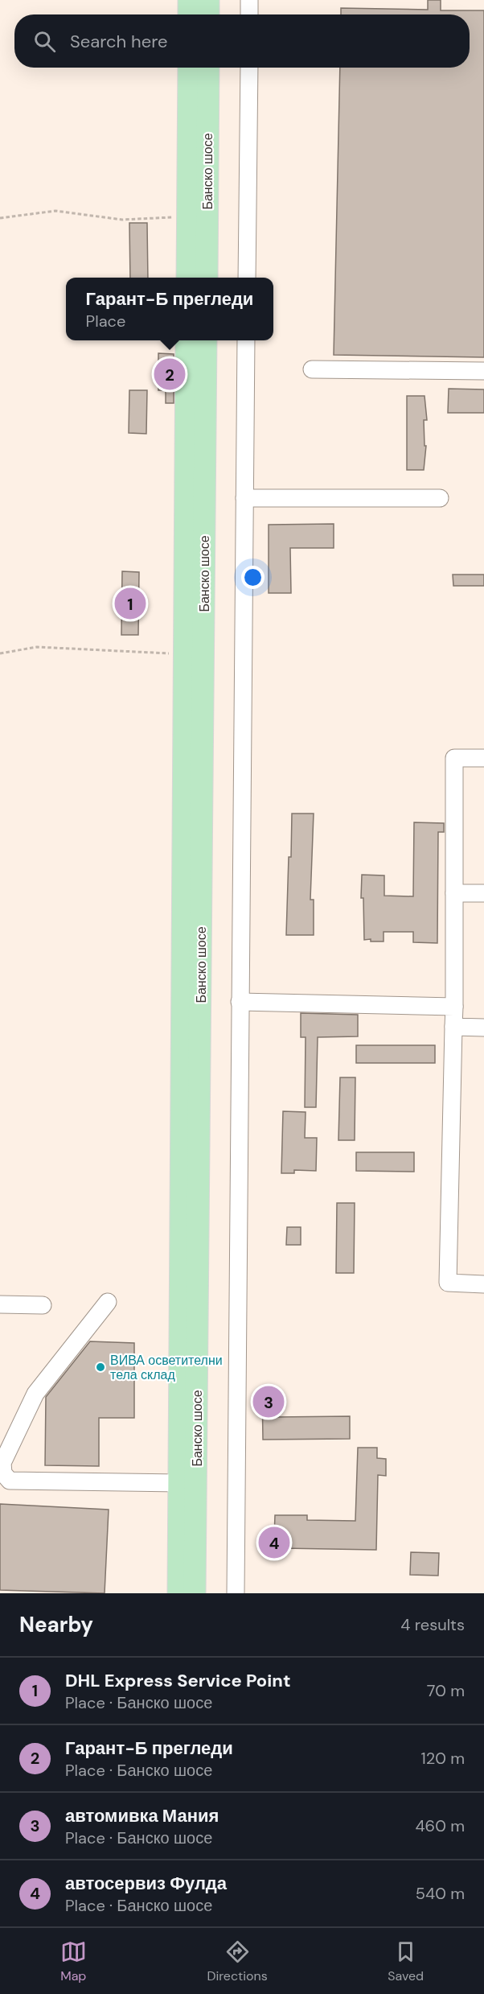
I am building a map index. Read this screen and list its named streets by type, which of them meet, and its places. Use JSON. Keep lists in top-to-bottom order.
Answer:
{
  "streets": {
    "main road": ["Банско шосе"]
  },
  "places": ["ВИВА осветителни тела склад"],
  "page": {
    "search": "Search here",
    "popup": ["Гарант-Б прегледи", "Place"],
    "pins": [
      "2",
      "1",
      "3",
      "4"
    ],
    "heading": ["Nearby", "4 results"],
    "list": [
      {
        "mark": "1",
        "name": "DHL Express Service Point",
        "note": "Place · Банско шосе",
        "value": "70 m"
      },
      {
        "mark": "2",
        "name": "Гарант-Б прегледи",
        "note": "Place · Банско шосе",
        "value": "120 m"
      },
      {
        "mark": "3",
        "name": "автомивка Мания",
        "note": "Place · Банско шосе",
        "value": "460 m"
      },
      {
        "mark": "4",
        "name": "автосервиз Фулда",
        "note": "Place · Банско шосе",
        "value": "540 m"
      }
    ],
    "nav": ["Map", "Directions", "Saved"]
  }
}
